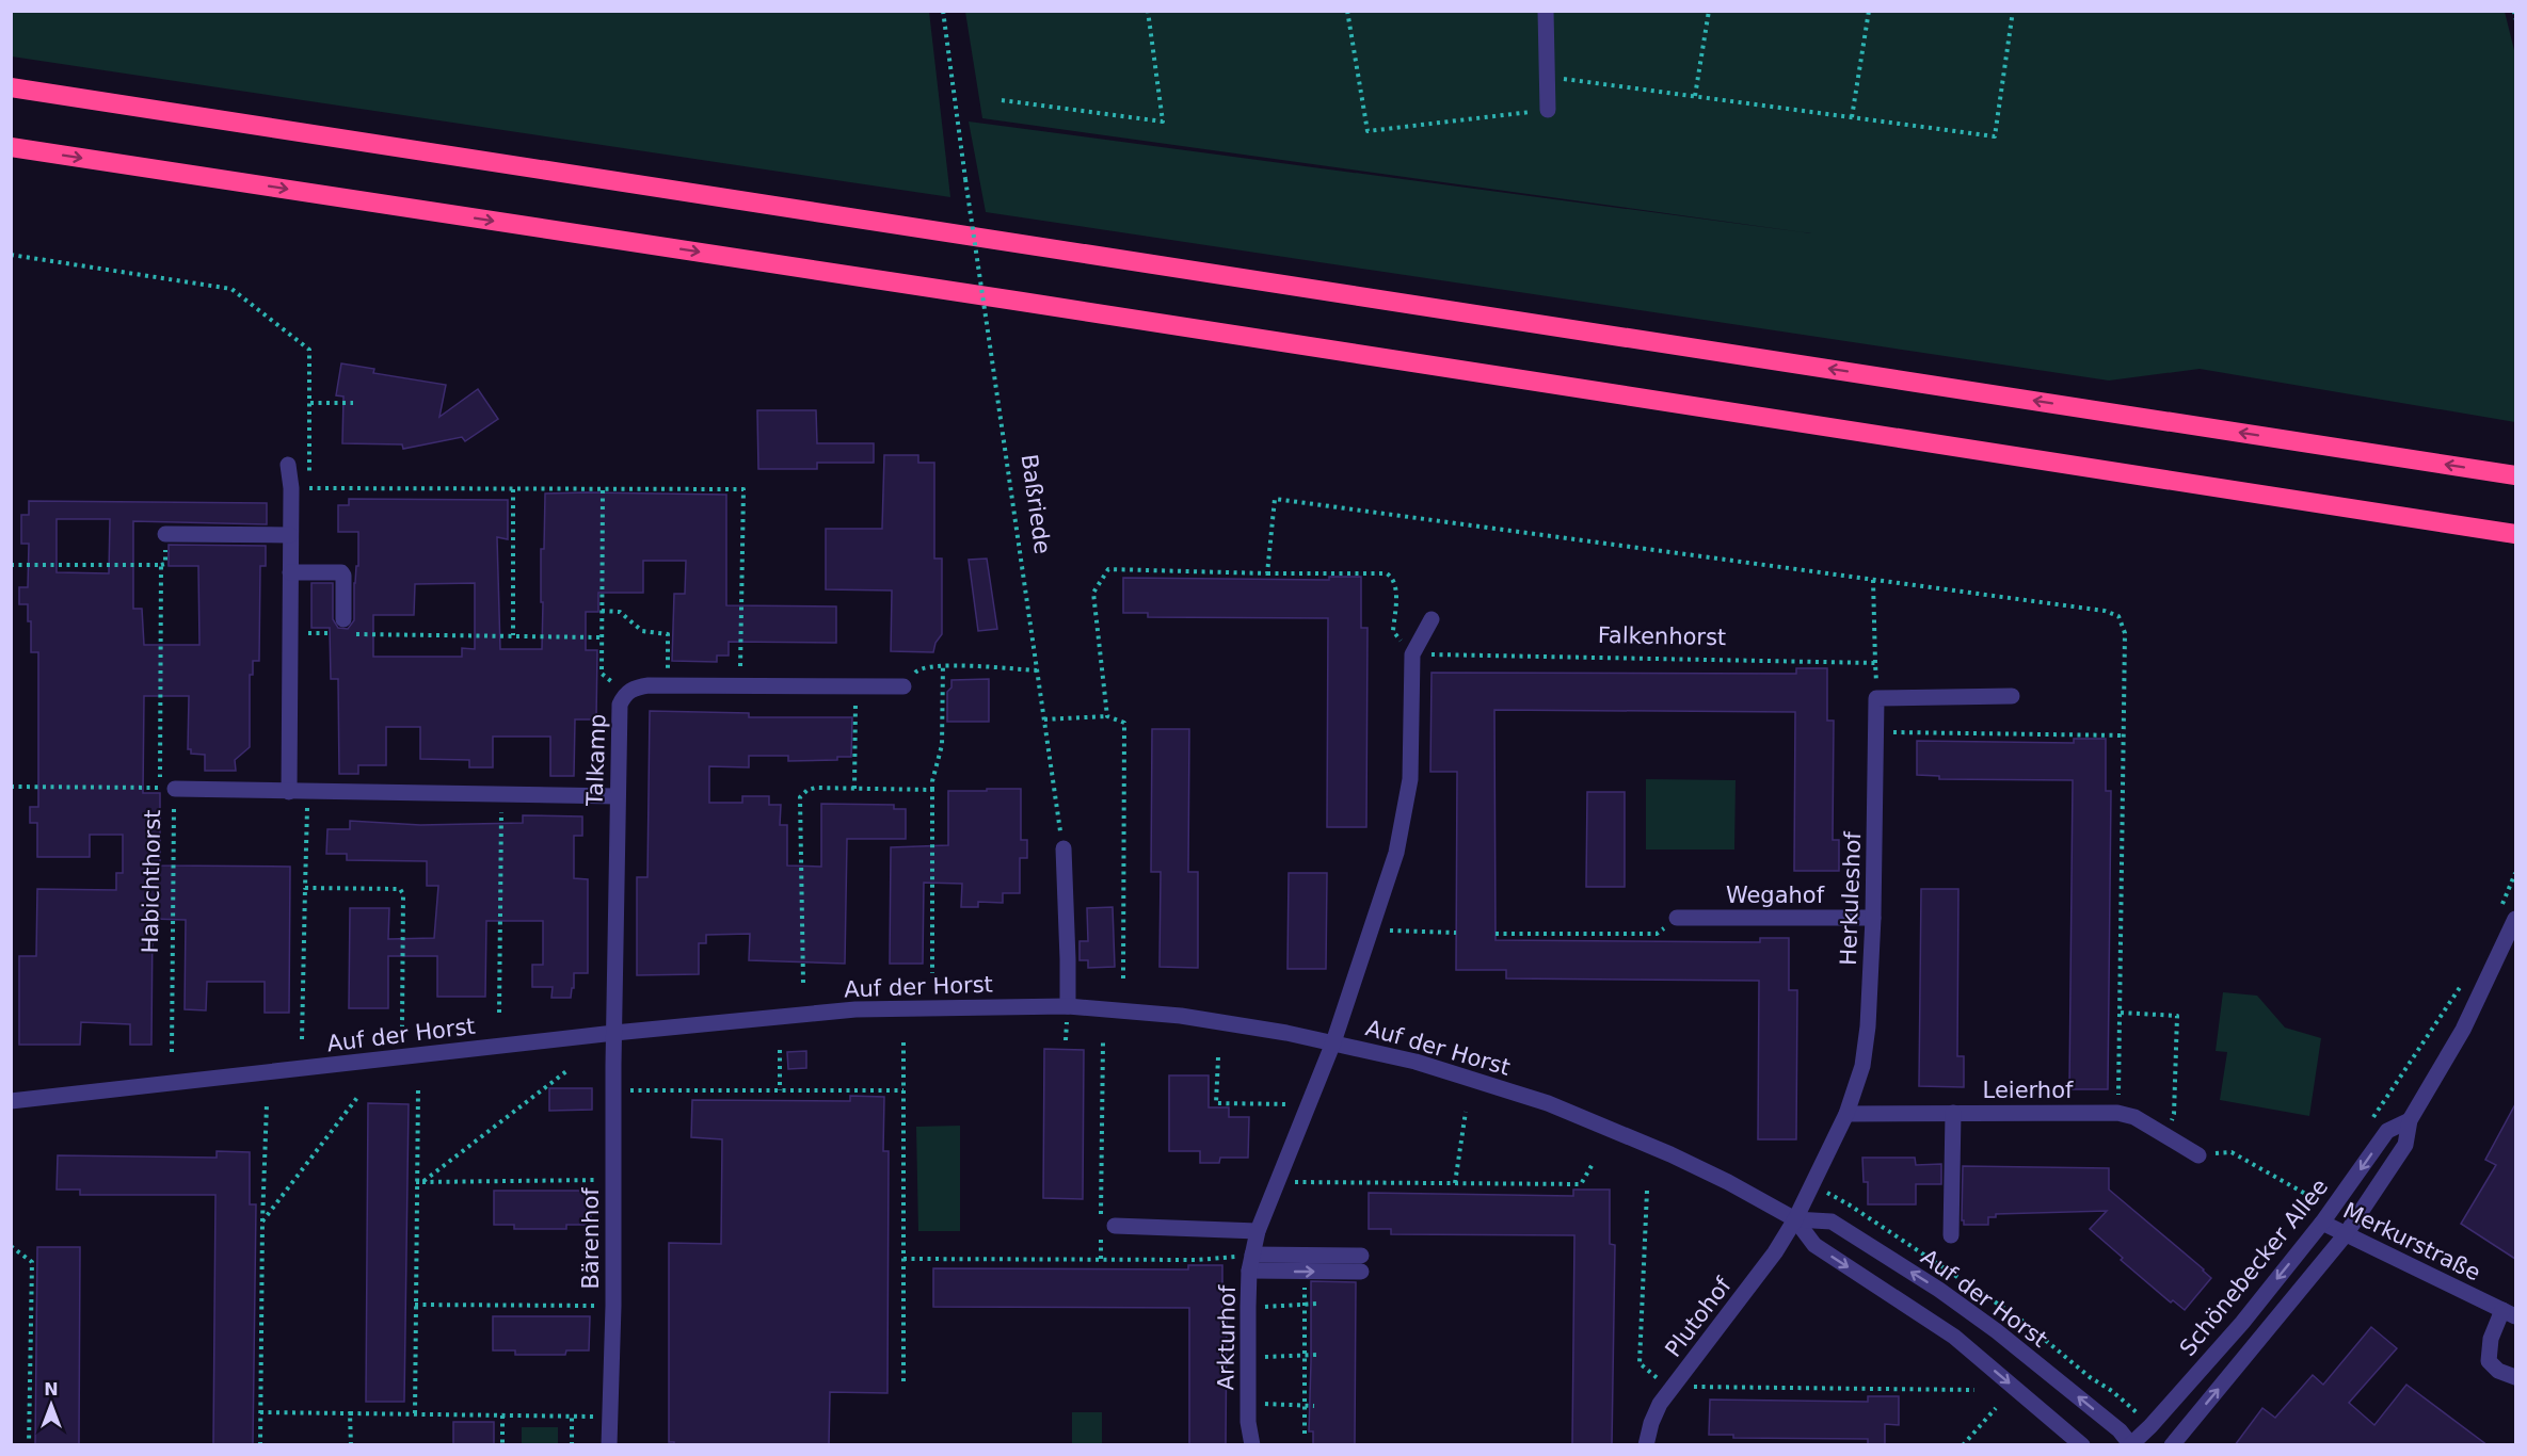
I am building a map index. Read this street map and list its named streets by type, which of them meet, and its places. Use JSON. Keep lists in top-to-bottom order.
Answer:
{
  "streets": {
    "street": [
      "Talkamp",
      "Habichthorst",
      "Wegahof",
      "Herkuleshof",
      "Auf der Horst",
      "Leierhof",
      "Bärenhof",
      "Merkurstraße",
      "Schönebecker Allee",
      "Plutohof",
      "Arkturhof"
    ],
    "path": ["Baßriede", "Falkenhorst"]
  },
  "crossings": [
    ["Talkamp", "Habichthorst"],
    ["Talkamp", "Auf der Horst"],
    ["Talkamp", "Bärenhof"],
    ["Wegahof", "Herkuleshof"],
    ["Herkuleshof", "Auf der Horst"],
    ["Herkuleshof", "Leierhof"],
    ["Herkuleshof", "Plutohof"],
    ["Auf der Horst", "Bärenhof"],
    ["Auf der Horst", "Schönebecker Allee"],
    ["Auf der Horst", "Plutohof"],
    ["Auf der Horst", "Arkturhof"],
    ["Merkurstraße", "Schönebecker Allee"]
  ],
  "north": "top"
}
